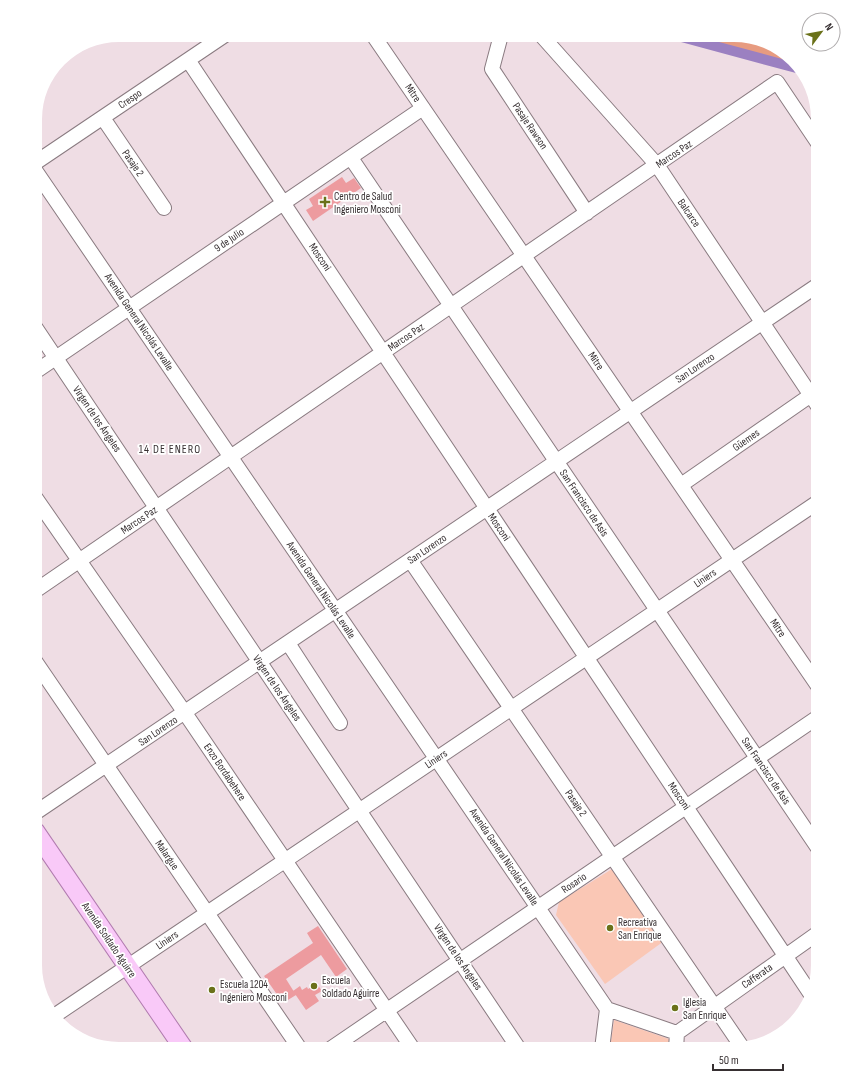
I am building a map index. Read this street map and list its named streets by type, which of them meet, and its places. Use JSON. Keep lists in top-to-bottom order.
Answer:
{
  "streets": {
    "main road": ["Avenida Soldado Aguirre"],
    "street": [
      "Mitre",
      "Crespo",
      "Pasaje Rawson",
      "Marcos Paz",
      "Pasaje 2",
      "Balcarce",
      "9 de Julio",
      "Mosconi",
      "Avenida General Nicolás Levalle",
      "San Lorenzo",
      "Virgen de los Ángeles",
      "Güemes",
      "San Francisco de Asis",
      "Liniers",
      "Enzo Bordabehere",
      "Malargue",
      "Rosario",
      "Cafferata"
    ]
  },
  "crossings": [
    ["Mitre", "Marcos Paz"],
    ["Mitre", "9 de Julio"],
    ["Mitre", "San Lorenzo"],
    ["Mitre", "Güemes"],
    ["Mitre", "Liniers"],
    ["Crespo", "Pasaje 2"],
    ["Crespo", "Mosconi"],
    ["Pasaje Rawson", "Marcos Paz"],
    ["Marcos Paz", "Balcarce"],
    ["Marcos Paz", "Mosconi"],
    ["Marcos Paz", "Avenida General Nicolás Levalle"],
    ["Marcos Paz", "Virgen de los Ángeles"],
    ["Marcos Paz", "San Francisco de Asis"],
    ["Marcos Paz", "Enzo Bordabehere"],
    ["Pasaje 2", "San Lorenzo"],
    ["Pasaje 2", "Liniers"],
    ["Pasaje 2", "Rosario"],
    ["Pasaje 2", "Cafferata"],
    ["Balcarce", "San Lorenzo"],
    ["9 de Julio", "Mosconi"],
    ["9 de Julio", "Avenida General Nicolás Levalle"],
    ["9 de Julio", "Virgen de los Ángeles"],
    ["9 de Julio", "San Francisco de Asis"],
    ["Mosconi", "San Lorenzo"],
    ["Mosconi", "Liniers"],
    ["Mosconi", "Rosario"],
    ["Mosconi", "Cafferata"],
    ["Avenida General Nicolás Levalle", "San Lorenzo"],
    ["Avenida General Nicolás Levalle", "Liniers"],
    ["Avenida General Nicolás Levalle", "Rosario"],
    ["San Lorenzo", "Virgen de los Ángeles"],
    ["San Lorenzo", "San Francisco de Asis"],
    ["San Lorenzo", "Enzo Bordabehere"],
    ["San Lorenzo", "Malargue"],
    ["Virgen de los Ángeles", "Liniers"],
    ["Virgen de los Ángeles", "Rosario"],
    ["San Francisco de Asis", "Liniers"],
    ["San Francisco de Asis", "Rosario"],
    ["Liniers", "Enzo Bordabehere"],
    ["Liniers", "Malargue"],
    ["Liniers", "Avenida Soldado Aguirre"],
    ["Enzo Bordabehere", "Rosario"]
  ],
  "districts": ["14 DE ENERO"],
  "places": {
    "health": ["Centro de Salud Ingeniero Mosconi"],
    "other": [
      "Recreativa San Enrique",
      "Escuela Soldado Aguirre",
      "Escuela 1204 Ingeniero Mosconi",
      "Iglesia San Enrique"
    ]
  },
  "scale_bar": "50 m",
  "north": "top right"
}
